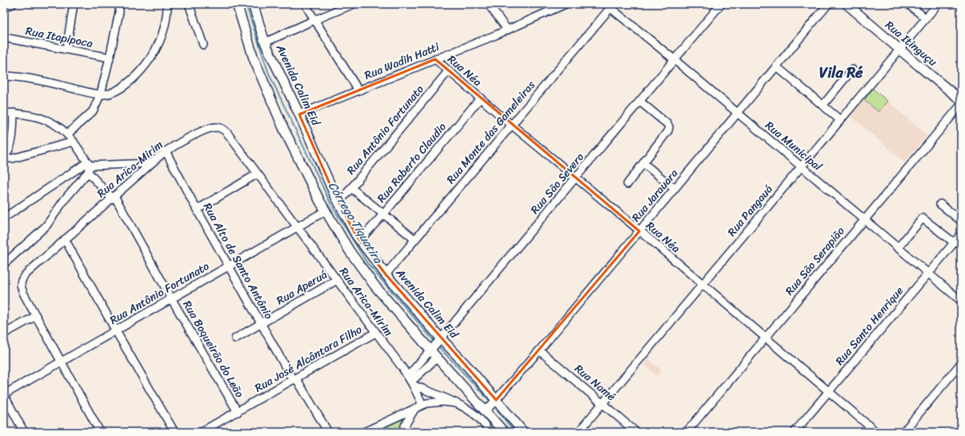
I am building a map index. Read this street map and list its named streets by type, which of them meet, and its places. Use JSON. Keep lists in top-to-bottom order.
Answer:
{
  "streets": {
    "main road": ["Rua Itinguçu", "Avenida Calim Eid"],
    "street": [
      "Rua Itapipoca",
      "Rua Wadih Hatti",
      "Rua Néa",
      "Rua Antônio Fortunato",
      "Rua Monte das Gameleiras",
      "Rua Municipal",
      "Rua Roberto Claudio",
      "Rua Arica-Mirim",
      "Rua São Severo",
      "Rua Jarauara",
      "Rua Pangauá",
      "Rua Alto de Santo Antônio",
      "Rua São Serapião",
      "Rua Aperuá",
      "Rua Santo Henrique",
      "Rua Boqueirão do Leão",
      "Rua José Alcântara Filho",
      "Rua Namé"
    ]
  },
  "crossings": [
    ["Rua Itinguçu", "Rua Pangauá"],
    ["Rua Wadih Hatti", "Rua Néa"],
    ["Rua Wadih Hatti", "Avenida Calim Eid"],
    ["Rua Néa", "Rua Antônio Fortunato"],
    ["Rua Néa", "Rua Monte das Gameleiras"],
    ["Rua Néa", "Rua Roberto Claudio"],
    ["Rua Néa", "Rua São Severo"],
    ["Rua Néa", "Rua Jarauara"],
    ["Rua Néa", "Rua Pangauá"],
    ["Rua Néa", "Rua São Serapião"],
    ["Rua Néa", "Rua Santo Henrique"],
    ["Avenida Calim Eid", "Rua Antônio Fortunato"],
    ["Avenida Calim Eid", "Rua Monte das Gameleiras"],
    ["Avenida Calim Eid", "Rua Roberto Claudio"],
    ["Avenida Calim Eid", "Rua São Severo"],
    ["Avenida Calim Eid", "Rua Jarauara"],
    ["Rua Antônio Fortunato", "Rua Arica-Mirim"],
    ["Rua Antônio Fortunato", "Rua Alto de Santo Antônio"],
    ["Rua Antônio Fortunato", "Rua Boqueirão do Leão"],
    ["Rua Monte das Gameleiras", "Rua Municipal"],
    ["Rua Municipal", "Rua São Severo"],
    ["Rua Municipal", "Rua Jarauara"],
    ["Rua Municipal", "Rua Pangauá"],
    ["Rua Municipal", "Rua São Serapião"],
    ["Rua Municipal", "Rua Santo Henrique"],
    ["Rua Arica-Mirim", "Rua São Severo"],
    ["Rua Arica-Mirim", "Rua Alto de Santo Antônio"],
    ["Rua Arica-Mirim", "Rua Aperuá"],
    ["Rua Arica-Mirim", "Rua Boqueirão do Leão"],
    ["Rua Arica-Mirim", "Rua José Alcântara Filho"],
    ["Rua Jarauara", "Rua Namé"],
    ["Rua Pangauá", "Rua Namé"],
    ["Rua Alto de Santo Antônio", "Rua Aperuá"],
    ["Rua Alto de Santo Antônio", "Rua José Alcântara Filho"],
    ["Rua Boqueirão do Leão", "Rua José Alcântara Filho"]
  ],
  "districts": ["Vila Ré"],
  "water": ["Córrego Tiquatira"]
}
